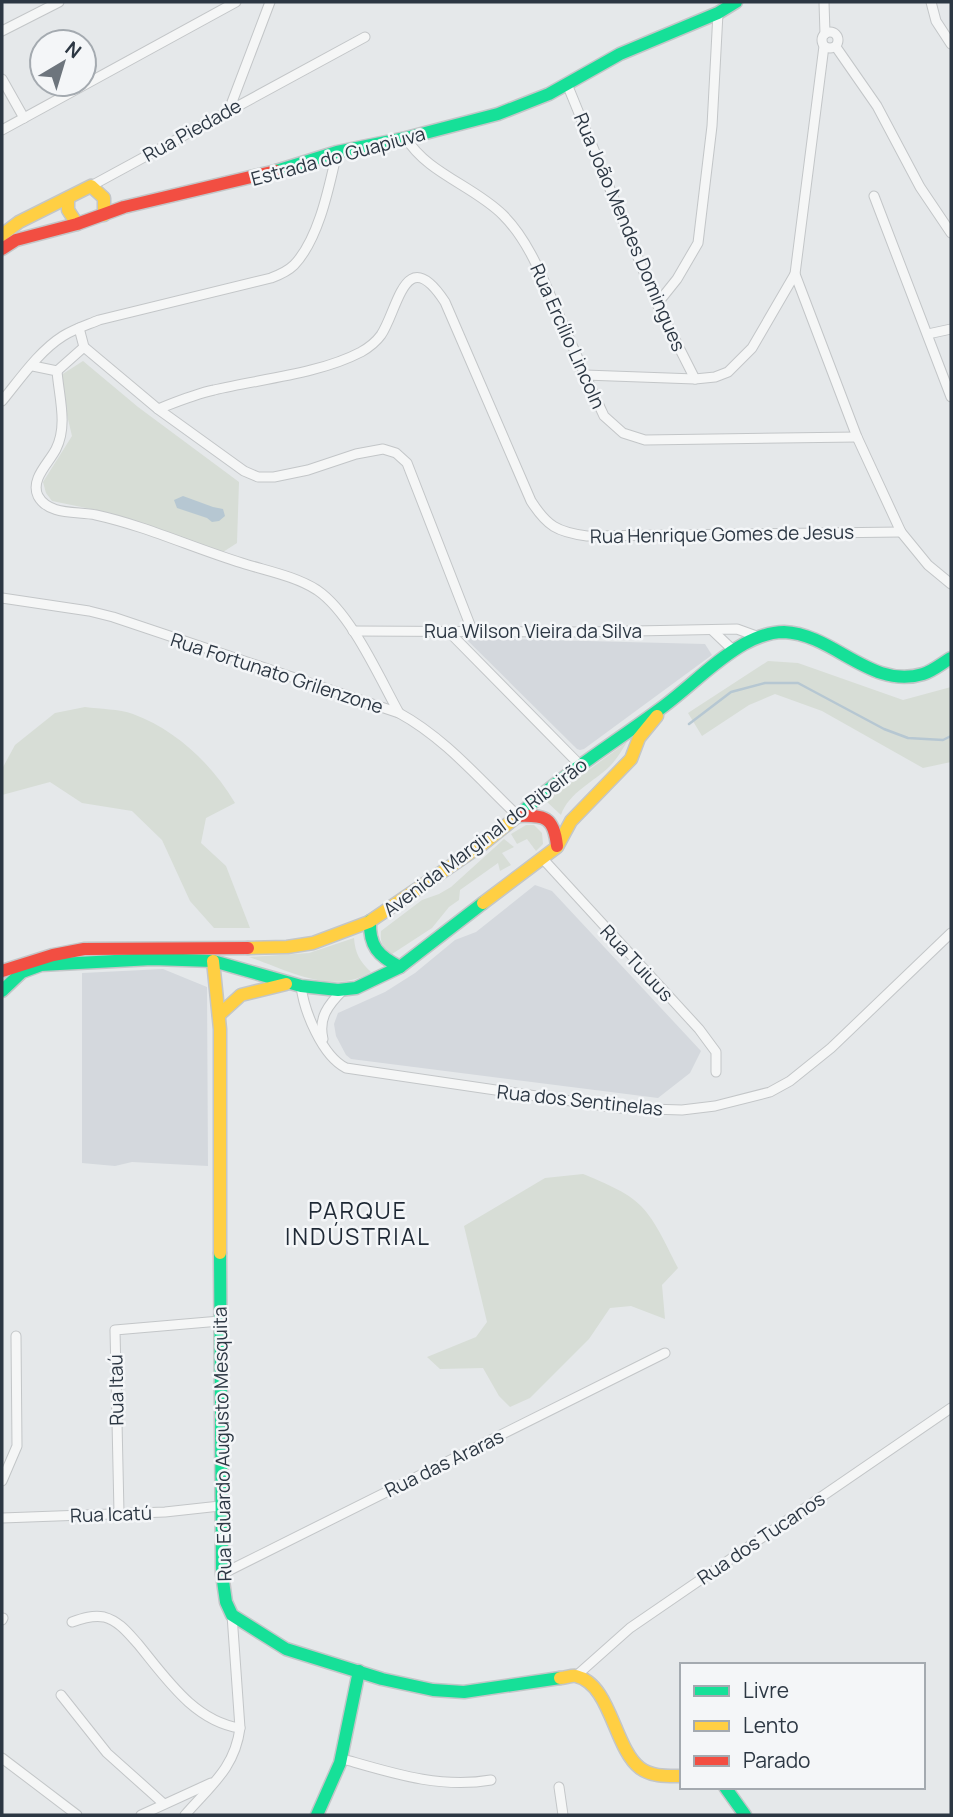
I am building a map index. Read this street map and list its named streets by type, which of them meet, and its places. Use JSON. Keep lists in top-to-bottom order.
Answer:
{
  "streets": {
    "main road": [
      "Rua Piedade",
      "Estrada do Guapiuva",
      "Avenida Marginal do Ribeirão",
      "Rua Eduardo Augusto Mesquita"
    ],
    "street": [
      "Rua João Mendes Domingues",
      "Rua Ercílio Lincoln",
      "Rua Henrique Gomes de Jesus",
      "Rua Wilson Vieira da Silva",
      "Rua Fortunato Grilenzone",
      "Rua Tuiuus",
      "Rua dos Sentinelas",
      "Rua Itaú",
      "Rua das Araras",
      "Rua Icatú",
      "Rua dos Tucanos"
    ]
  },
  "crossings": [
    ["Rua Piedade", "Estrada do Guapiuva"],
    ["Estrada do Guapiuva", "Rua João Mendes Domingues"],
    ["Estrada do Guapiuva", "Rua Ercílio Lincoln"],
    ["Rua Wilson Vieira da Silva", "Avenida Marginal do Ribeirão"],
    ["Rua Fortunato Grilenzone", "Avenida Marginal do Ribeirão"],
    ["Avenida Marginal do Ribeirão", "Rua Tuiuus"],
    ["Avenida Marginal do Ribeirão", "Rua dos Sentinelas"],
    ["Avenida Marginal do Ribeirão", "Rua Eduardo Augusto Mesquita"],
    ["Rua Itaú", "Rua Eduardo Augusto Mesquita"],
    ["Rua Itaú", "Rua Icatú"],
    ["Rua Eduardo Augusto Mesquita", "Rua das Araras"],
    ["Rua Eduardo Augusto Mesquita", "Rua Icatú"]
  ],
  "districts": ["PARQUE INDÚSTRIAL"],
  "legend": ["Livre", "Lento", "Parado"],
  "north": "top right"
}
